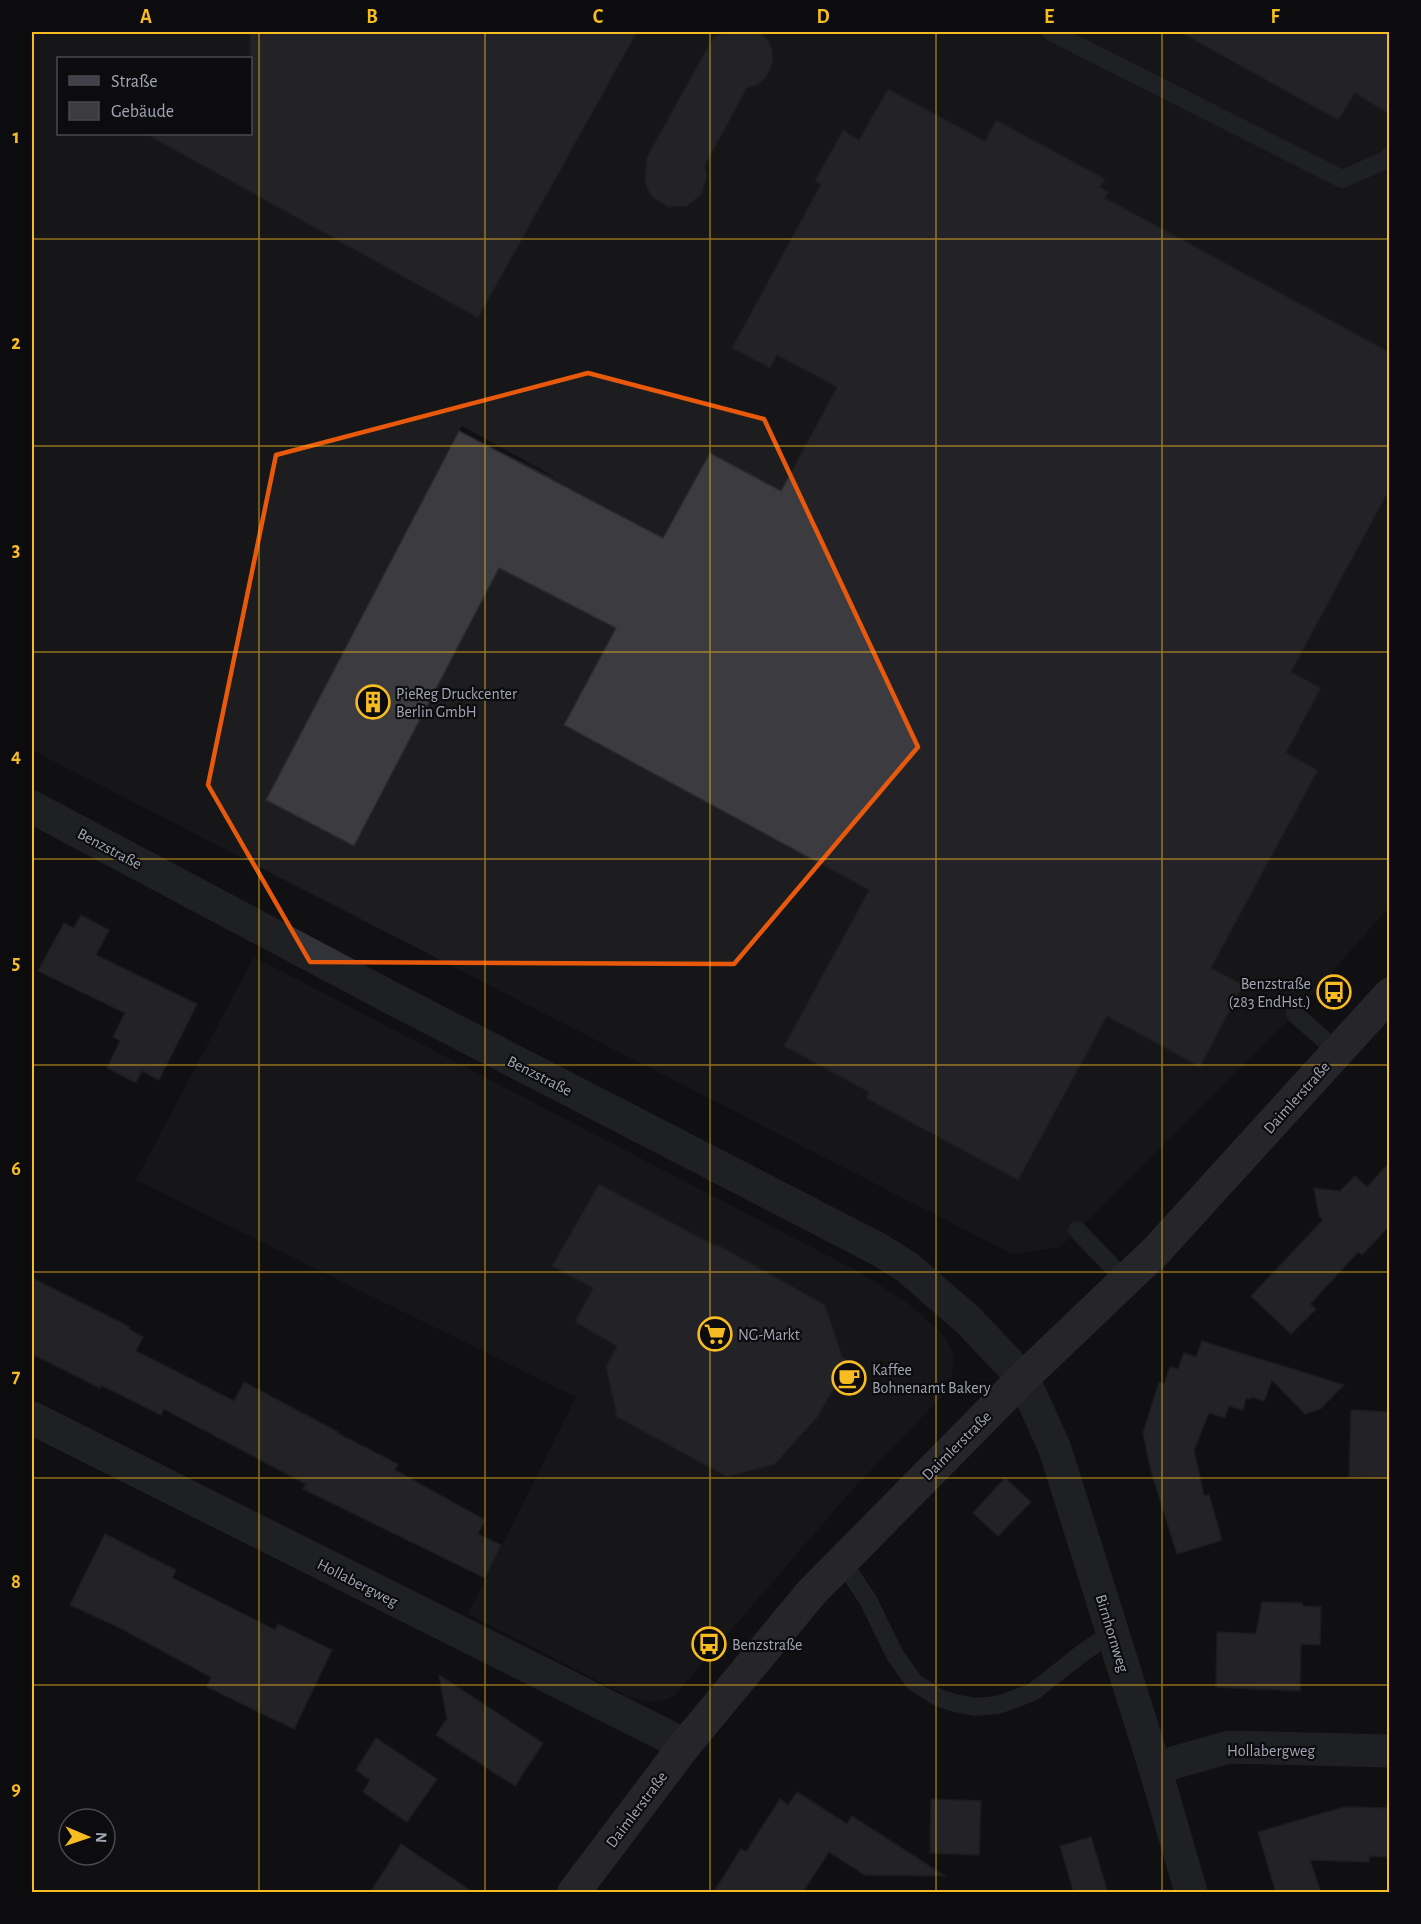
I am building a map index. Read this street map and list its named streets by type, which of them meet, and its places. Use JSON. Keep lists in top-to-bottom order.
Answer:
{
  "streets": {
    "street": [
      "Benzstraße",
      "Daimlerstraße",
      "Hollabergweg",
      "Birnhornweg"
    ]
  },
  "crossings": [
    ["Benzstraße", "Daimlerstraße"],
    ["Benzstraße", "Birnhornweg"],
    ["Daimlerstraße", "Hollabergweg"],
    ["Daimlerstraße", "Birnhornweg"],
    ["Hollabergweg", "Birnhornweg"]
  ],
  "places": {
    "building": ["PieReg Druckcenter Berlin GmbH"],
    "bus stop": ["Benzstraße (283 EndHst.)", "Benzstraße"],
    "supermarket": ["NG-Markt"],
    "cafe": ["Kaffee Bohnenamt Bakery"]
  },
  "legend": ["Straße", "Gebäude"],
  "north": "right",
  "grid": {
    "columns": [
      "A",
      "B",
      "C",
      "D",
      "E",
      "F"
    ],
    "rows": [
      "1",
      "2",
      "3",
      "4",
      "5",
      "6",
      "7",
      "8",
      "9"
    ]
  }
}
